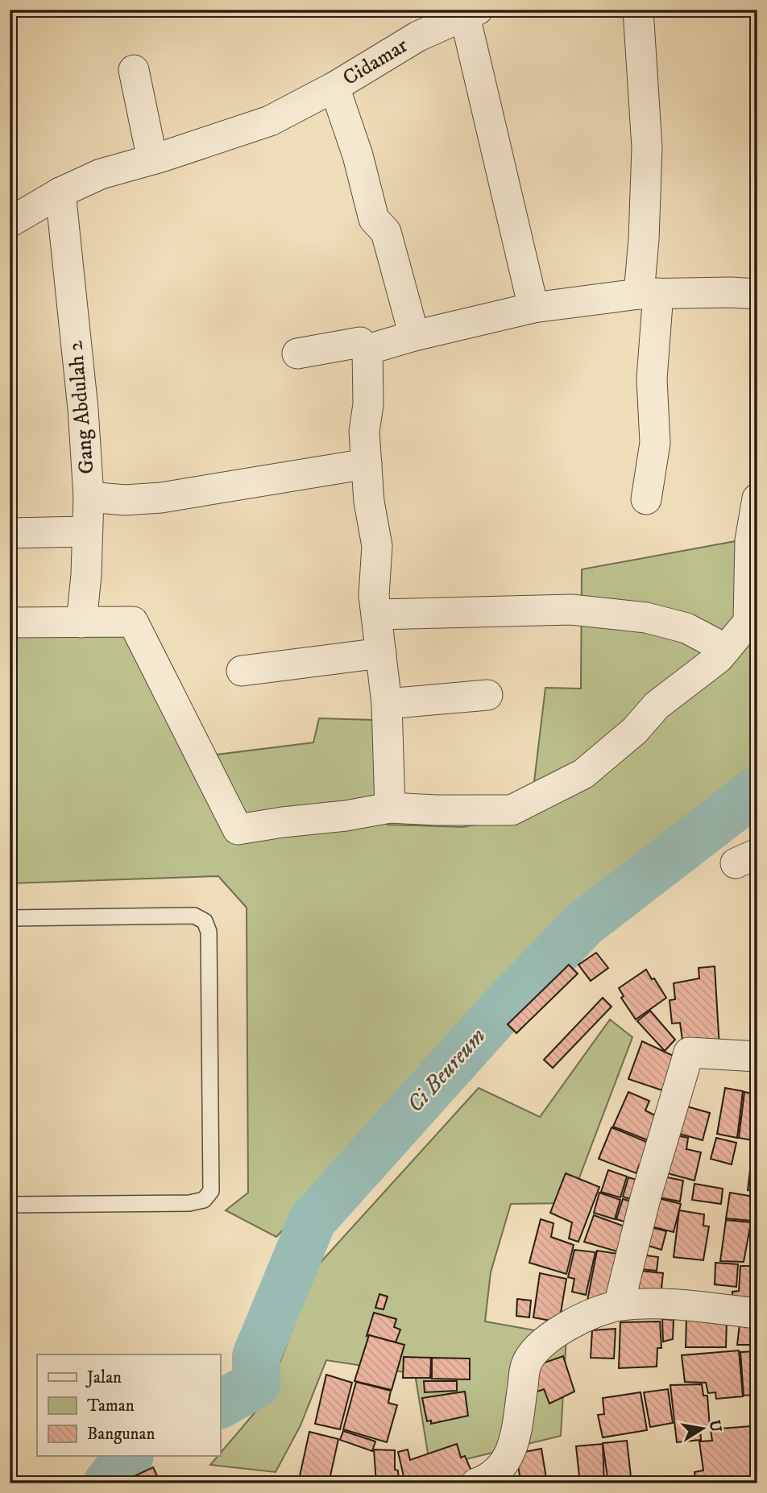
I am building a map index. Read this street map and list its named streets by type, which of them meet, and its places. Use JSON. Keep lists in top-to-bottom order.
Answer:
{
  "streets": {
    "street": ["Cidamar", "Gang Abdulah 2"]
  },
  "crossings": [
    ["Cidamar", "Gang Abdulah 2"]
  ],
  "water": ["Ci Beureum"],
  "legend": ["Jalan", "Taman", "Bangunan"],
  "north": "right"
}
